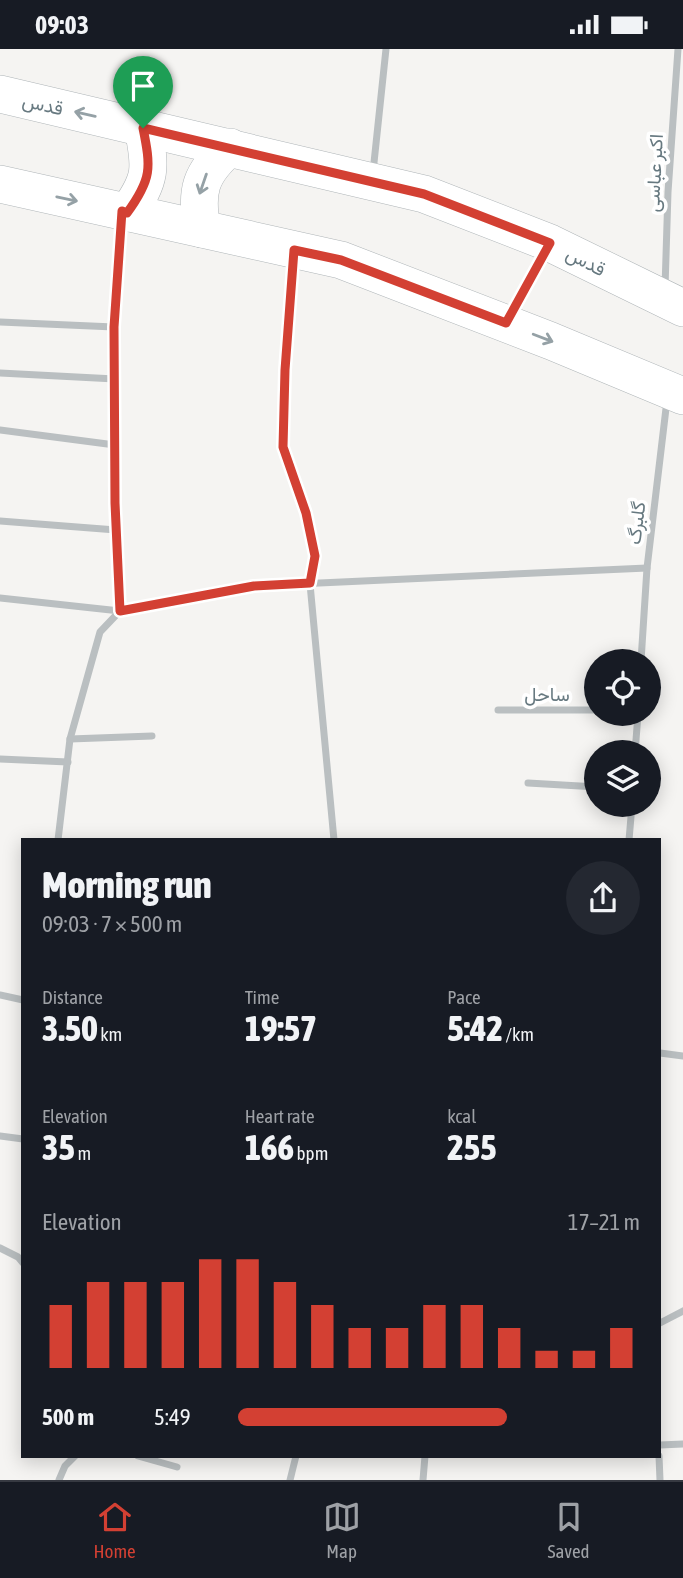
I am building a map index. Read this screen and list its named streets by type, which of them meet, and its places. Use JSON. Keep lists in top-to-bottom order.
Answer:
{
  "streets": {
    "main road": ["قدس"],
    "street": ["اکبر عباسی", "گلبرگ", "ساحل"]
  },
  "crossings": [
    ["قدس", "اکبر عباسی"]
  ],
  "page": {
    "status": "09:03",
    "heading": ["Morning run", "09:03 · 7 × 500 m"],
    "stats": [
      ["Distance", "3.50 km"],
      ["Time", "19:57"],
      ["Pace", "5:42 /km"],
      ["Elevation", "35 m"],
      ["Heart rate", "166 bpm"],
      ["kcal", "255"]
    ],
    "chart": ["Elevation", "17–21 m"],
    "list": [
      {
        "name": "500 m",
        "note": "5:49"
      }
    ],
    "tabs": ["Home", "Map", "Saved"]
  }
}
